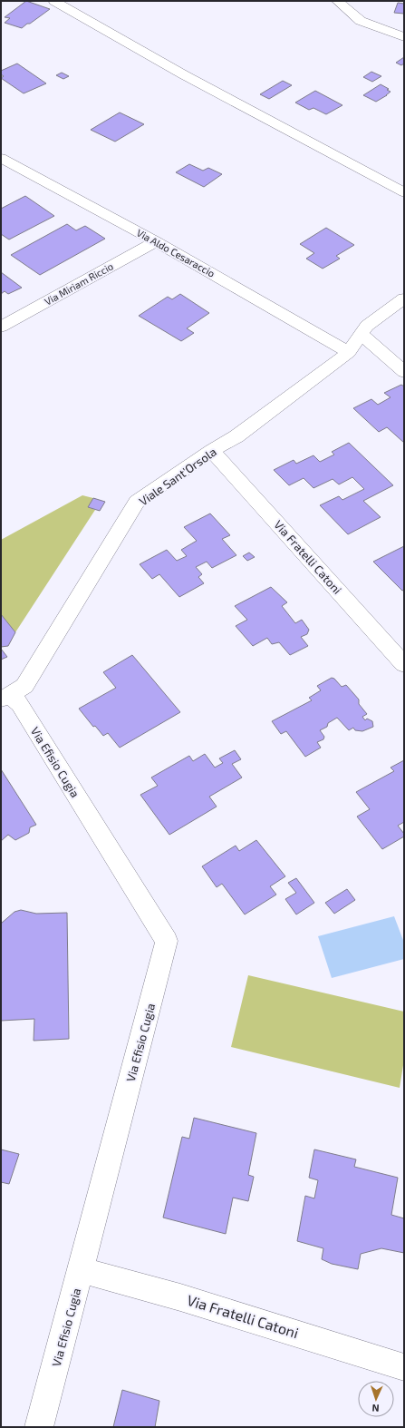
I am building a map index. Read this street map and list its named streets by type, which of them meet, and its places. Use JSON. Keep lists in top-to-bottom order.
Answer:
{
  "streets": {
    "street": [
      "Via Aldo Cesaraccio",
      "Via Miriam Riccio",
      "Viale Sant'Orsola",
      "Via Fratelli Catoni",
      "Via Efisio Cugia"
    ]
  },
  "crossings": [
    ["Via Aldo Cesaraccio", "Via Miriam Riccio"],
    ["Via Aldo Cesaraccio", "Viale Sant'Orsola"],
    ["Viale Sant'Orsola", "Via Fratelli Catoni"],
    ["Viale Sant'Orsola", "Via Efisio Cugia"],
    ["Via Fratelli Catoni", "Via Efisio Cugia"]
  ],
  "north": "bottom"
}
